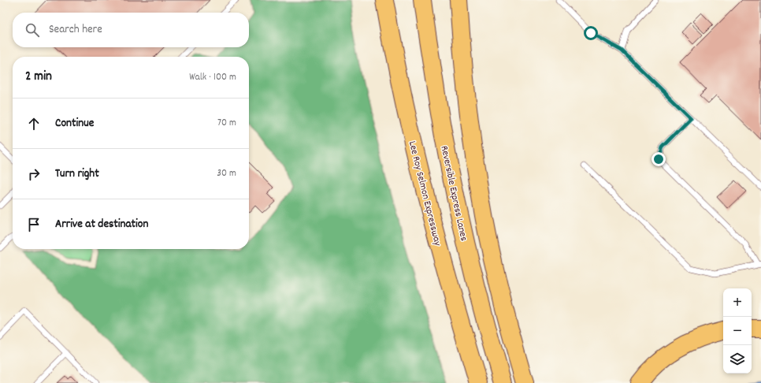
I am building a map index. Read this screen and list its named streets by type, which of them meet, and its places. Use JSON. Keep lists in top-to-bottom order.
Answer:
{
  "streets": {
    "highway": ["Lee Roy Selmon Expressway", "Reversible Express Lanes"]
  },
  "page": {
    "search": "Search here",
    "heading": ["2 min", "Walk · 100 m"],
    "list": [
      ["Continue", "70 m"],
      ["Turn right", "30 m"],
      "Arrive at destination"
    ],
    "map_buttons": ["+", "−"]
  }
}
